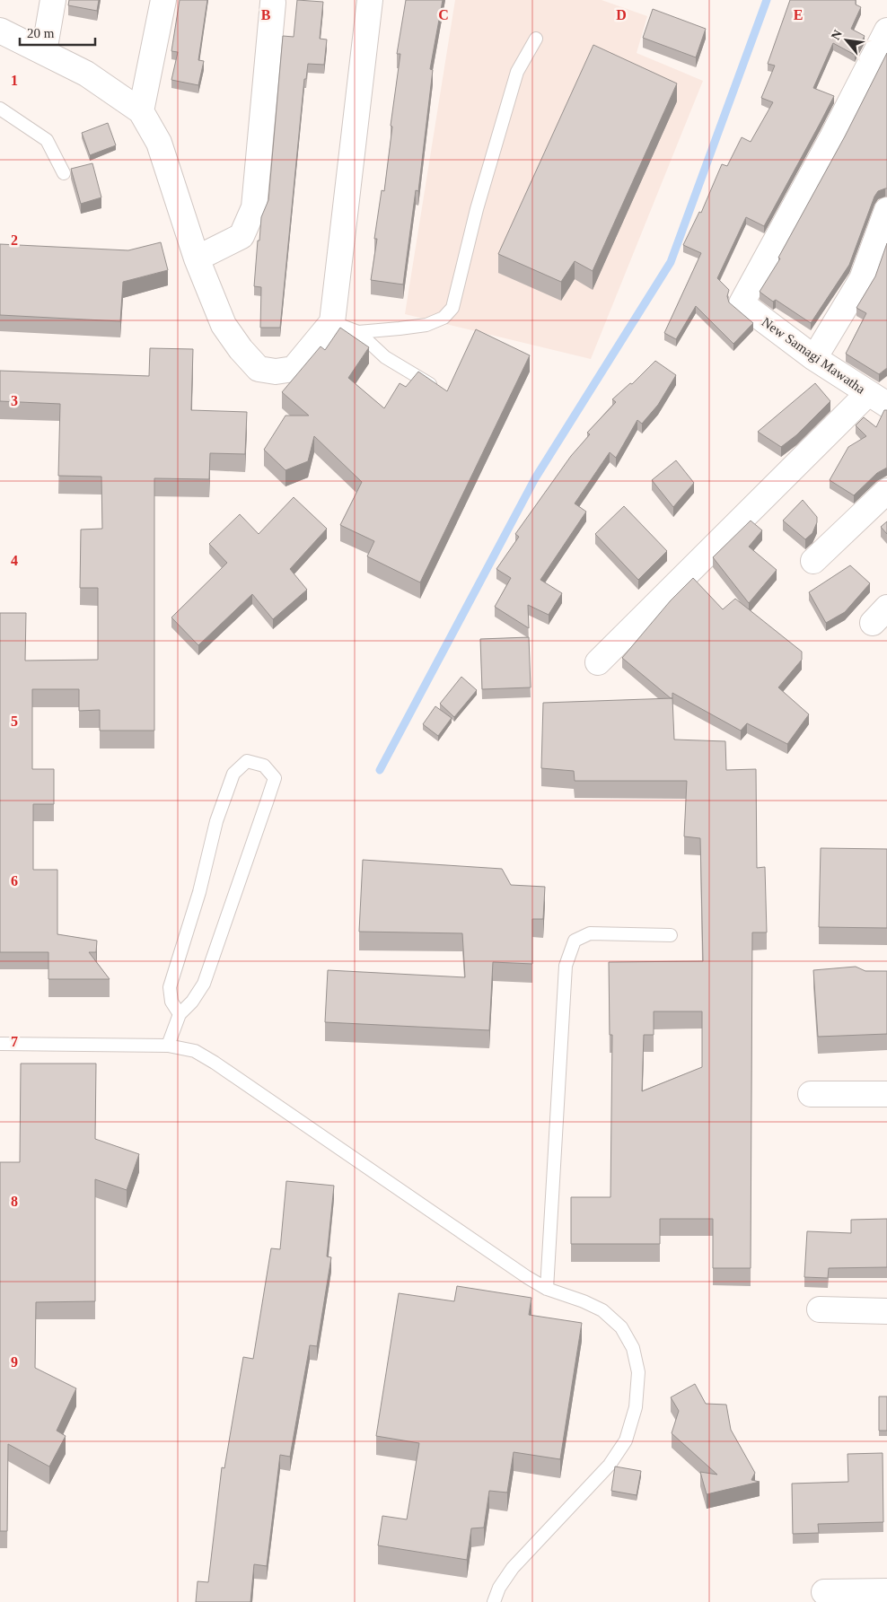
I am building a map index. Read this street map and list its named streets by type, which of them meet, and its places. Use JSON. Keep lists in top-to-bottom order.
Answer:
{
  "streets": {
    "street": ["New Samagi Mawatha"]
  },
  "scale_bar": "20 m",
  "north": "top left",
  "grid": {
    "columns": [
      "B",
      "C",
      "D",
      "E"
    ],
    "rows": [
      "1",
      "2",
      "3",
      "4",
      "5",
      "6",
      "7",
      "8",
      "9"
    ]
  }
}
